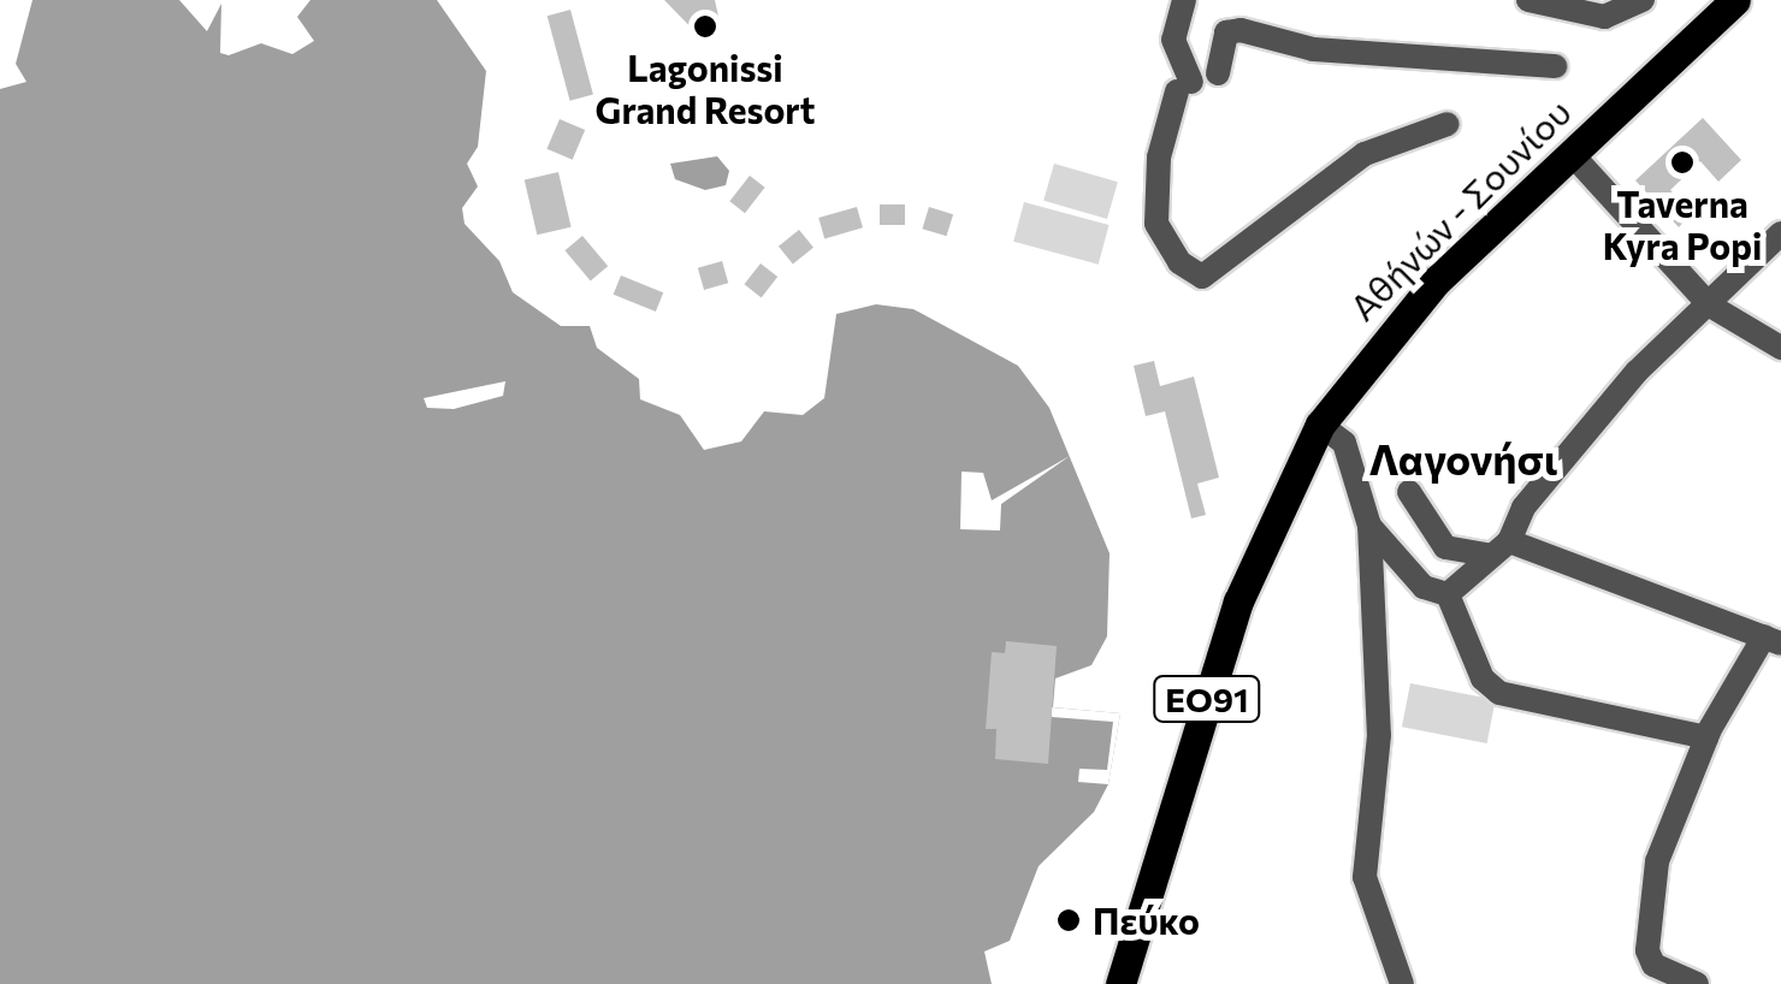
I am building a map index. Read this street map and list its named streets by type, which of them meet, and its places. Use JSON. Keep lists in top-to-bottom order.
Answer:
{
  "streets": {
    "main road": ["Αθήνών - Σουνίου", "ΕΟ91"]
  },
  "districts": ["Λαγονήσι"],
  "places": ["Lagonissi Grand Resort", "Taverna Kyra Popi", "Πεύκο"]
}
